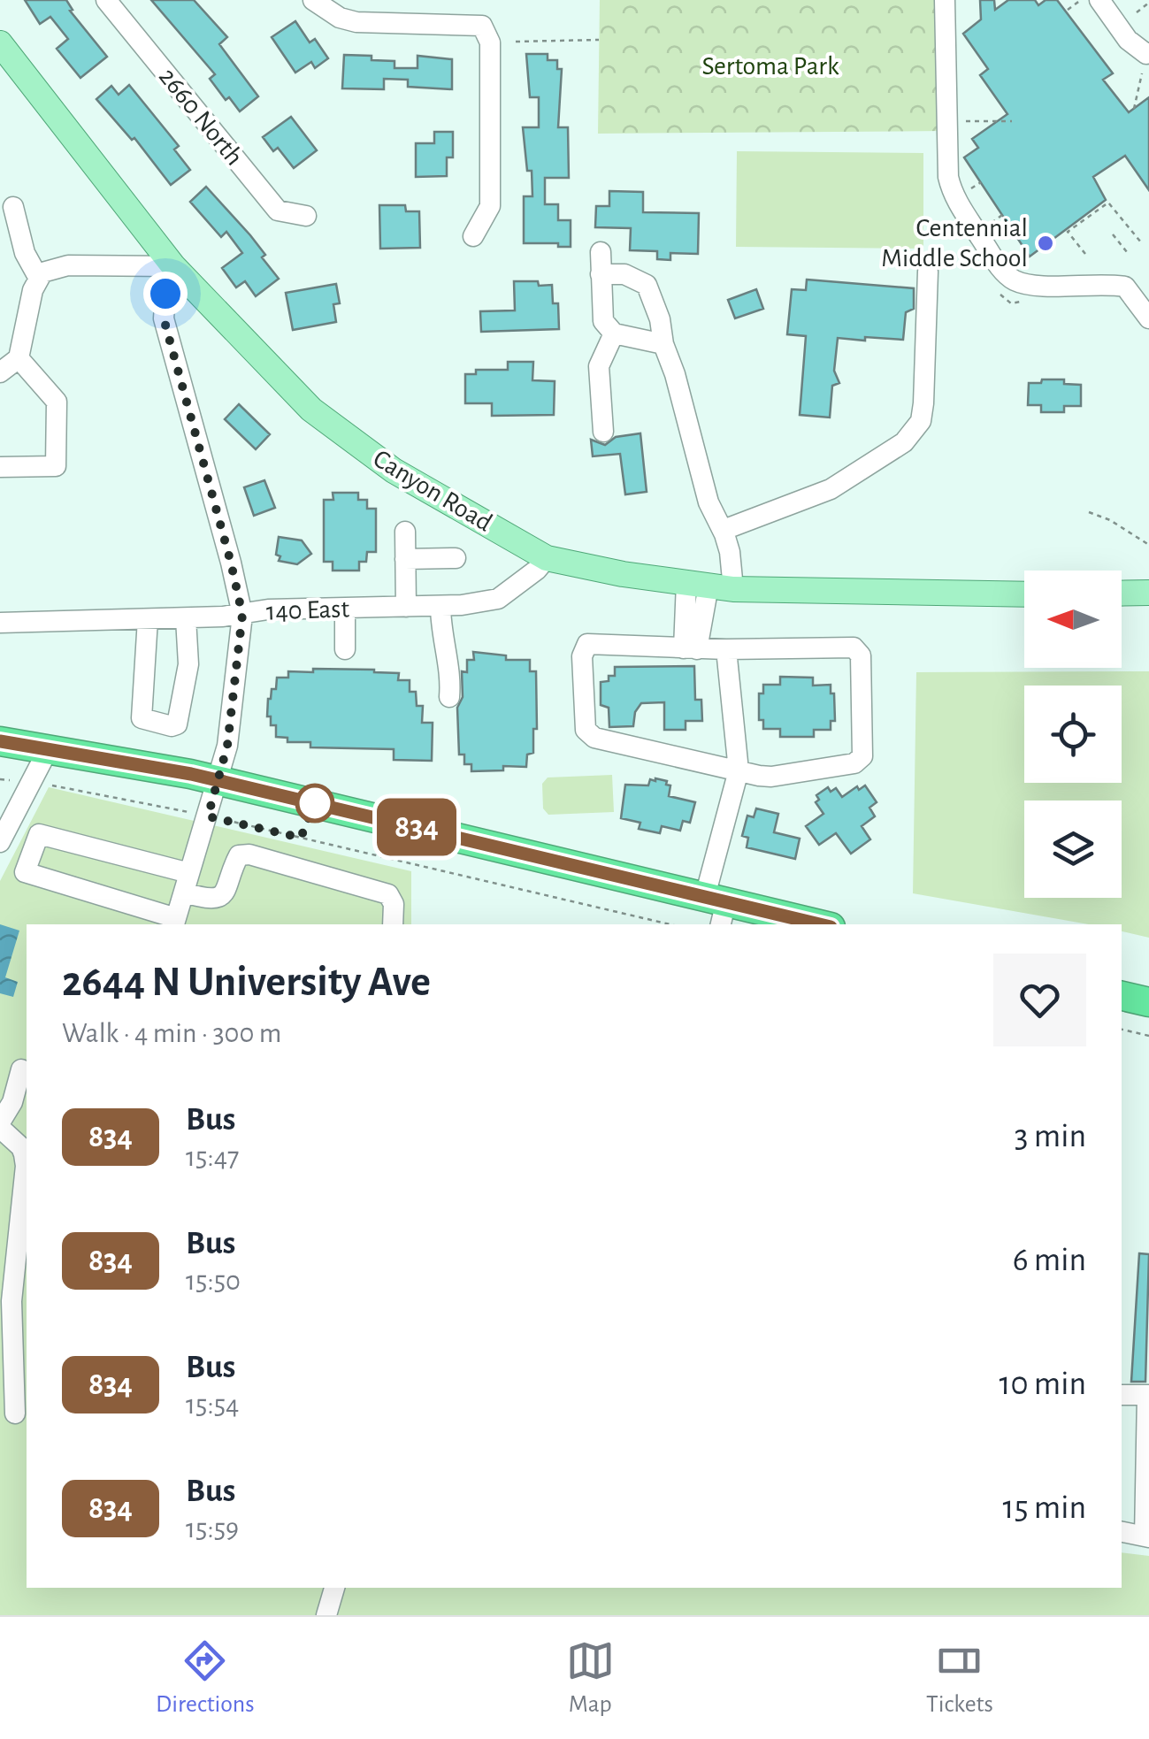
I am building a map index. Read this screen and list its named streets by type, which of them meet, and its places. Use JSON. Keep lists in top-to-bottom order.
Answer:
{
  "streets": {
    "main road": ["Canyon Road"],
    "street": ["2660 North", "140 East"]
  },
  "crossings": [
    ["Canyon Road", "140 East"]
  ],
  "parks": ["Sertoma Park"],
  "places": ["Centennial Middle School"],
  "lines": ["bus line 834"],
  "north": "left",
  "page": {
    "on_map": "834",
    "heading": ["2644 N University Ave", "Walk · 4 min · 300 m"],
    "list": [
      {
        "mark": "834",
        "name": "Bus",
        "note": "15:47",
        "value": "3 min"
      },
      {
        "mark": "834",
        "name": "Bus",
        "note": "15:50",
        "value": "6 min"
      },
      {
        "mark": "834",
        "name": "Bus",
        "note": "15:54",
        "value": "10 min"
      },
      {
        "mark": "834",
        "name": "Bus",
        "note": "15:59",
        "value": "15 min"
      }
    ],
    "tabs": ["Directions", "Map", "Tickets"]
  }
}
